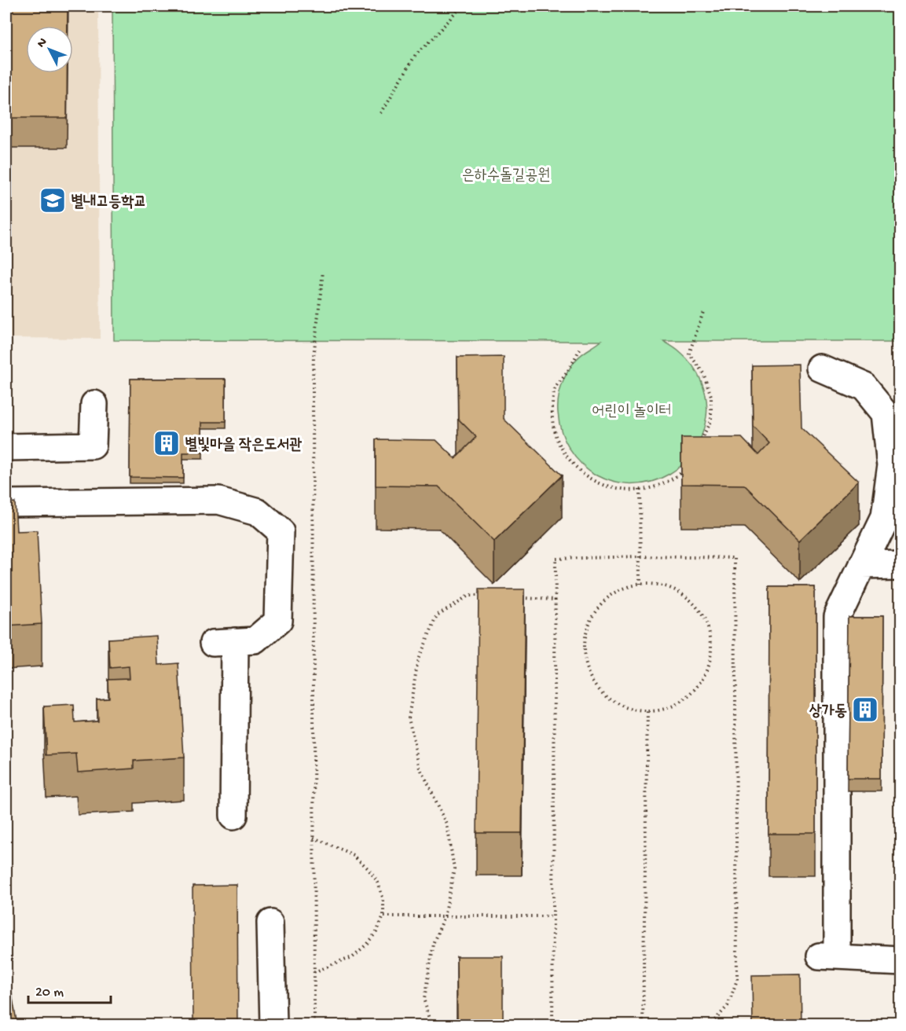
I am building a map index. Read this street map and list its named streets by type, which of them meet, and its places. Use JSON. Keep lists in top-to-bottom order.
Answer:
{
  "parks": ["은하수돌길공원", "어린이 놀이터"],
  "places": {
    "school or university": ["별내고등학교"],
    "building": ["별빛마을 작은도서관", "상가동"]
  },
  "scale_bar": "20 m",
  "north": "top left"
}
